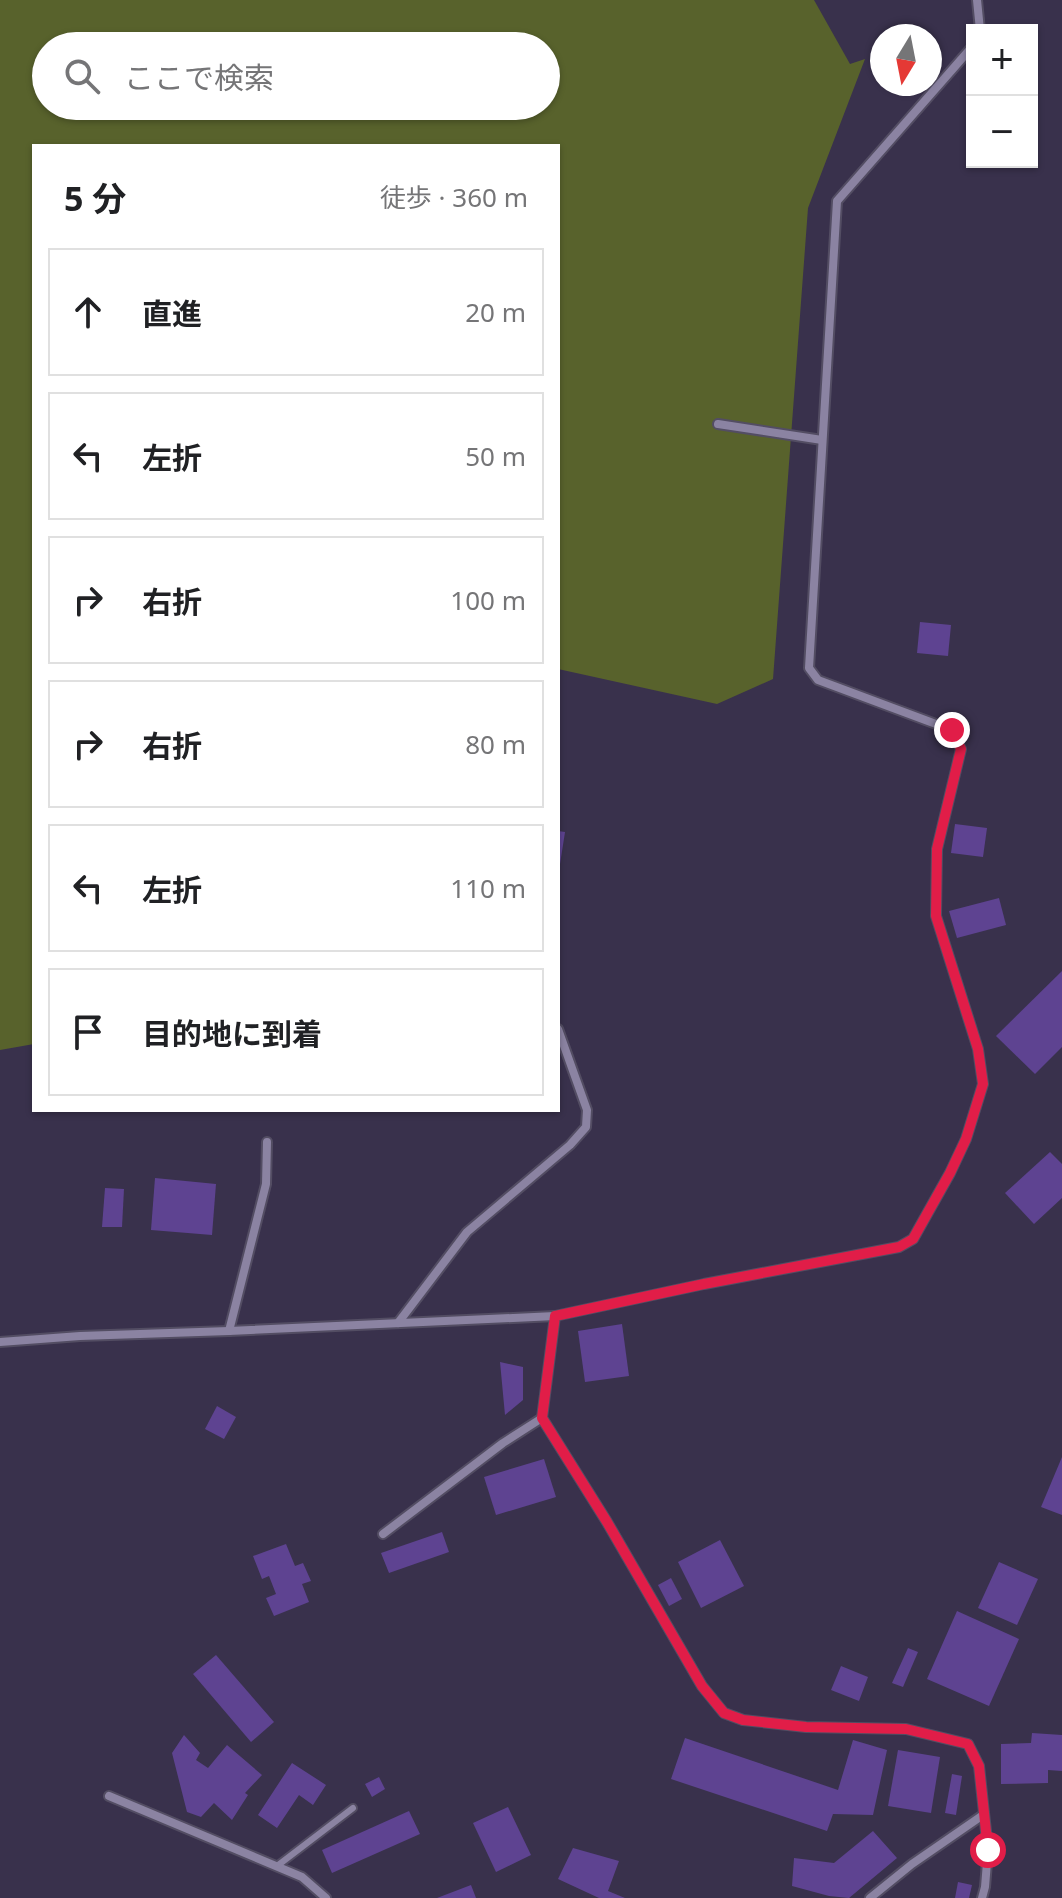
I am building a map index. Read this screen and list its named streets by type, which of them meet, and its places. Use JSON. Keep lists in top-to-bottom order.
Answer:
{
  "north": "bottom",
  "page": {
    "map_buttons": ["+", "−"],
    "search": "ここで検索",
    "heading": ["5 分", "徒歩 · 360 m"],
    "list": [
      ["直進", "20 m"],
      ["左折", "50 m"],
      ["右折", "100 m"],
      ["右折", "80 m"],
      ["左折", "110 m"],
      "目的地に到着"
    ]
  }
}
